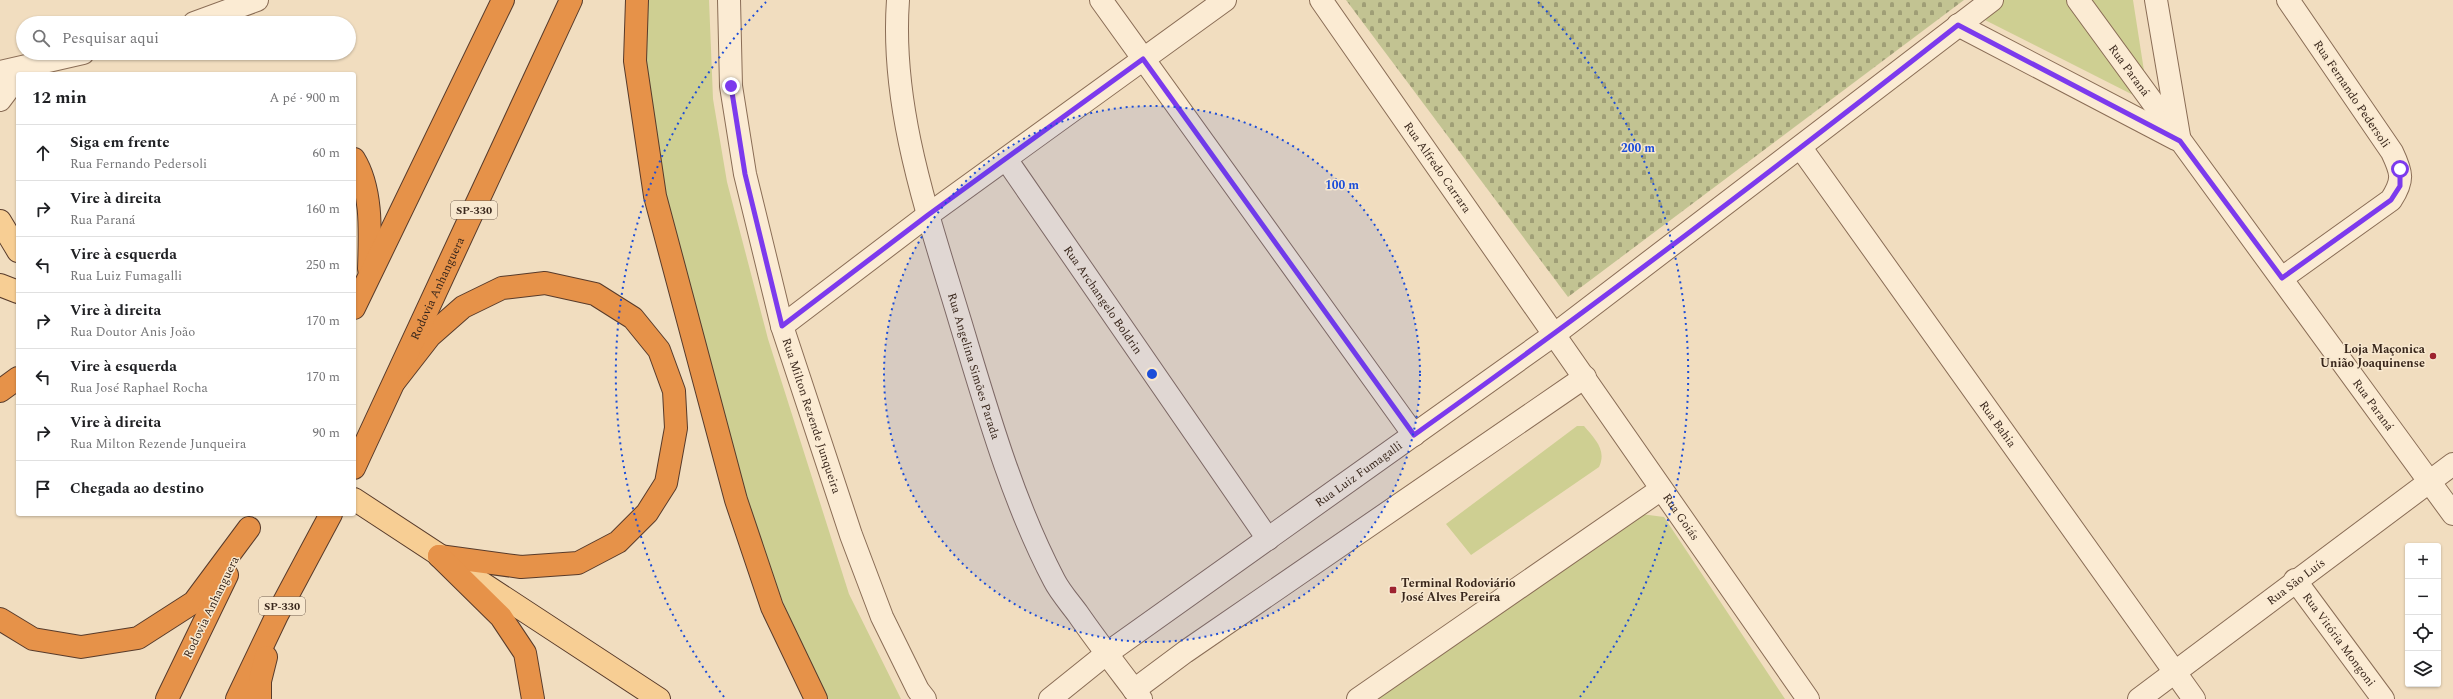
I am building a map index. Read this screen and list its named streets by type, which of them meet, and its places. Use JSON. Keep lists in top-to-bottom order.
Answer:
{
  "streets": {
    "highway": ["SP-330", "Rodovia Anhanguera"],
    "street": [
      "Rua Paraná",
      "Rua Fernando Pedersoli",
      "Rua Alfredo Carrara",
      "Rua Archangelo Boldrin",
      "Rua Angelina Simões Parada",
      "Rua Milton Rezende Junqueira",
      "Rua Bahia",
      "Rua Luiz Fumagalli",
      "Rua Goiás",
      "Rua São Luís",
      "Rua Vitória Mongoni"
    ]
  },
  "crossings": [
    ["Rua Paraná", "Rua Fernando Pedersoli"],
    ["Rua Paraná", "Rua Luiz Fumagalli"],
    ["Rua Paraná", "Rua São Luís"],
    ["Rua Alfredo Carrara", "Rua Luiz Fumagalli"],
    ["Rua Alfredo Carrara", "Rua Goiás"],
    ["Rua Archangelo Boldrin", "Rua Luiz Fumagalli"],
    ["Rua Angelina Simões Parada", "Rua Luiz Fumagalli"],
    ["Rua Bahia", "Rua Luiz Fumagalli"],
    ["Rua Bahia", "Rua São Luís"],
    ["Rua Luiz Fumagalli", "Rua Goiás"],
    ["Rua São Luís", "Rua Vitória Mongoni"]
  ],
  "places": {
    "other": ["Loja Maçonica União Joaquinense"],
    "transit": ["Terminal Rodoviário José Alves Pereira"]
  },
  "page": {
    "search": "Pesquisar aqui",
    "heading": ["12 min", "A pé · 900 m"],
    "list": [
      ["Siga em frente", "Rua Fernando Pedersoli", "60 m"],
      ["Vire à direita", "Rua Paraná", "160 m"],
      ["Vire à esquerda", "Rua Luiz Fumagalli", "250 m"],
      ["Vire à direita", "Rua Doutor Anis João", "170 m"],
      ["Vire à esquerda", "Rua José Raphael Rocha", "170 m"],
      ["Vire à direita", "Rua Milton Rezende Junqueira", "90 m"],
      "Chegada ao destino"
    ],
    "map_buttons": ["+", "−"]
  },
  "rings": ["200 m", "100 m"]
}
